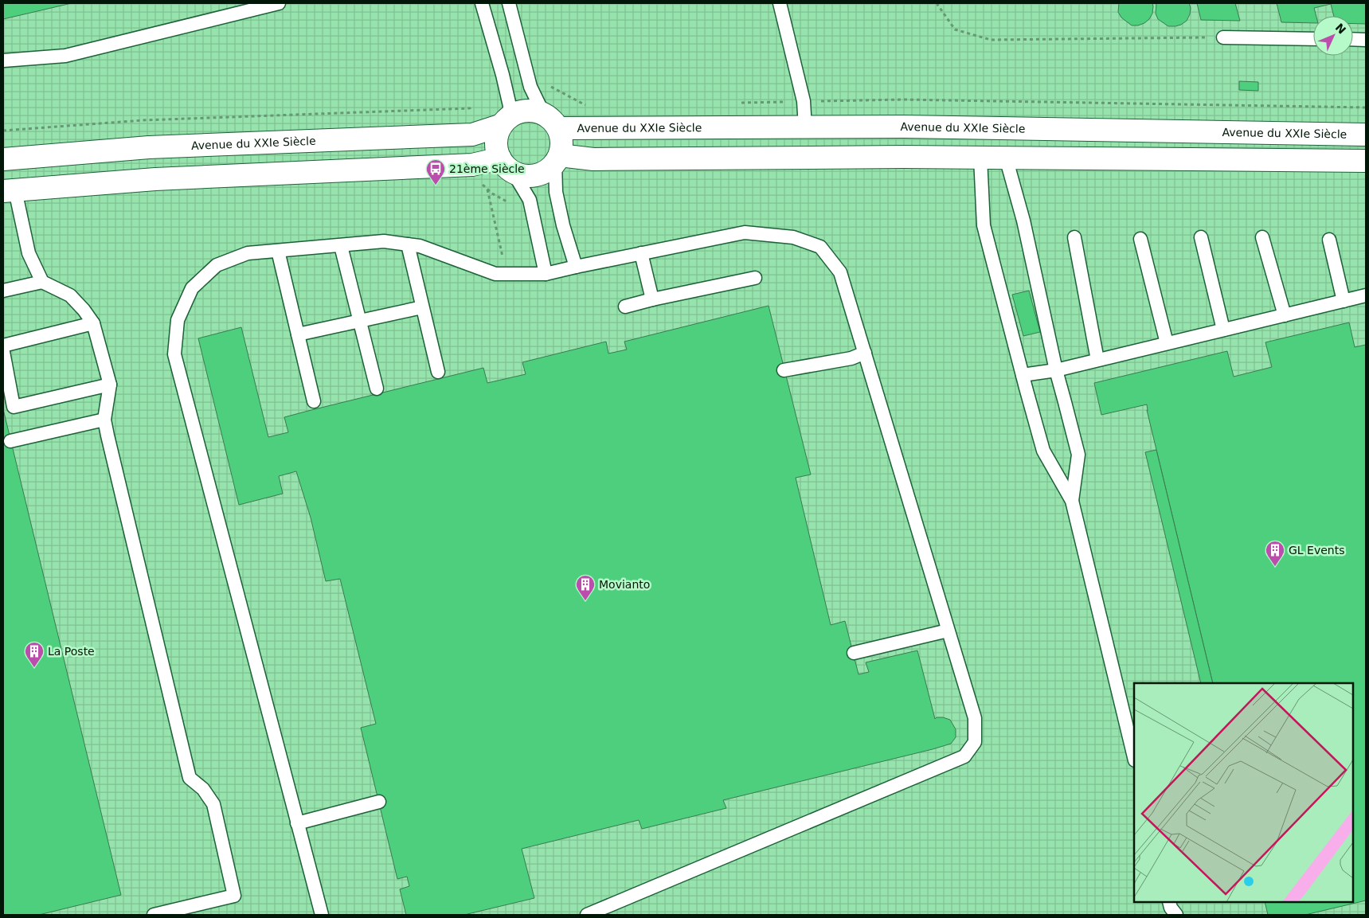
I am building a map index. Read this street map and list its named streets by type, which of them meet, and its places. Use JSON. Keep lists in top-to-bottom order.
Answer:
{
  "streets": {
    "street": ["Avenue du XXIe Siècle"]
  },
  "places": {
    "bus stop": ["21ème Siècle"],
    "building": ["GL Events", "Movianto", "La Poste"]
  },
  "north": "top right"
}
